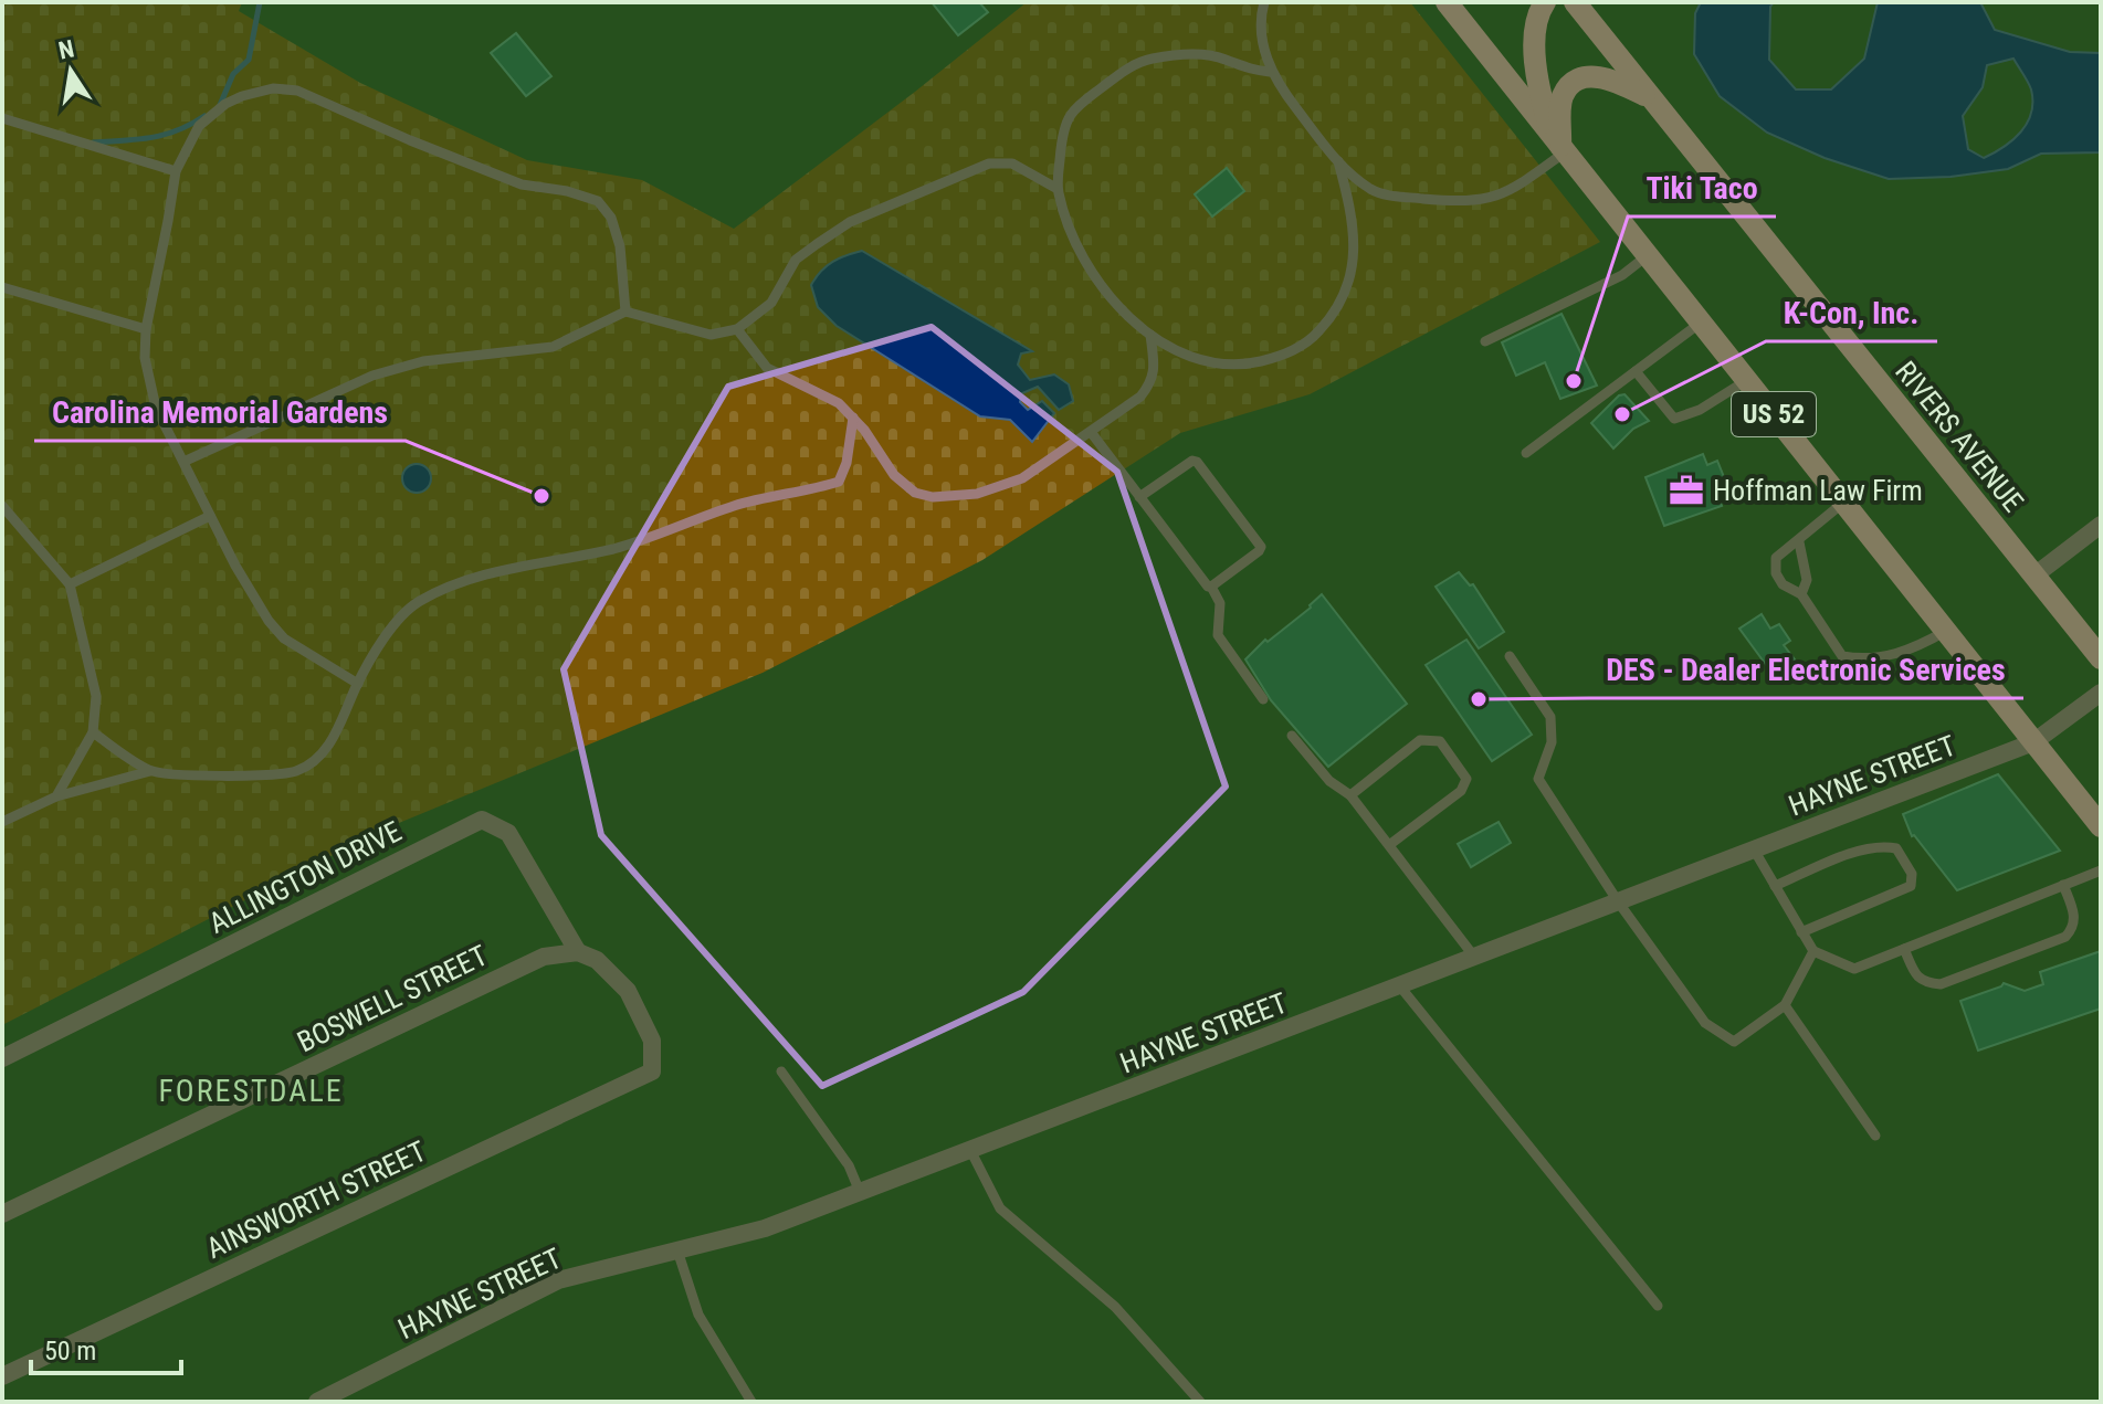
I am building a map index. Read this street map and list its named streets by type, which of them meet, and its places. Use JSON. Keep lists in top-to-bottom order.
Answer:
{
  "streets": {
    "main road": ["US 52", "RIVERS AVENUE"],
    "street": [
      "HAYNE STREET",
      "ALLINGTON DRIVE",
      "BOSWELL STREET",
      "AINSWORTH STREET"
    ]
  },
  "crossings": [
    ["US 52", "HAYNE STREET"],
    ["ALLINGTON DRIVE", "BOSWELL STREET"],
    ["ALLINGTON DRIVE", "AINSWORTH STREET"],
    ["BOSWELL STREET", "AINSWORTH STREET"]
  ],
  "districts": ["FORESTDALE"],
  "places": {
    "other": [
      "Tiki Taco",
      "K-Con, Inc.",
      "Carolina Memorial Gardens",
      "DES - Dealer Electronic Services"
    ],
    "office": ["Hoffman Law Firm"]
  },
  "scale_bar": "50 m",
  "north": "top"
}
